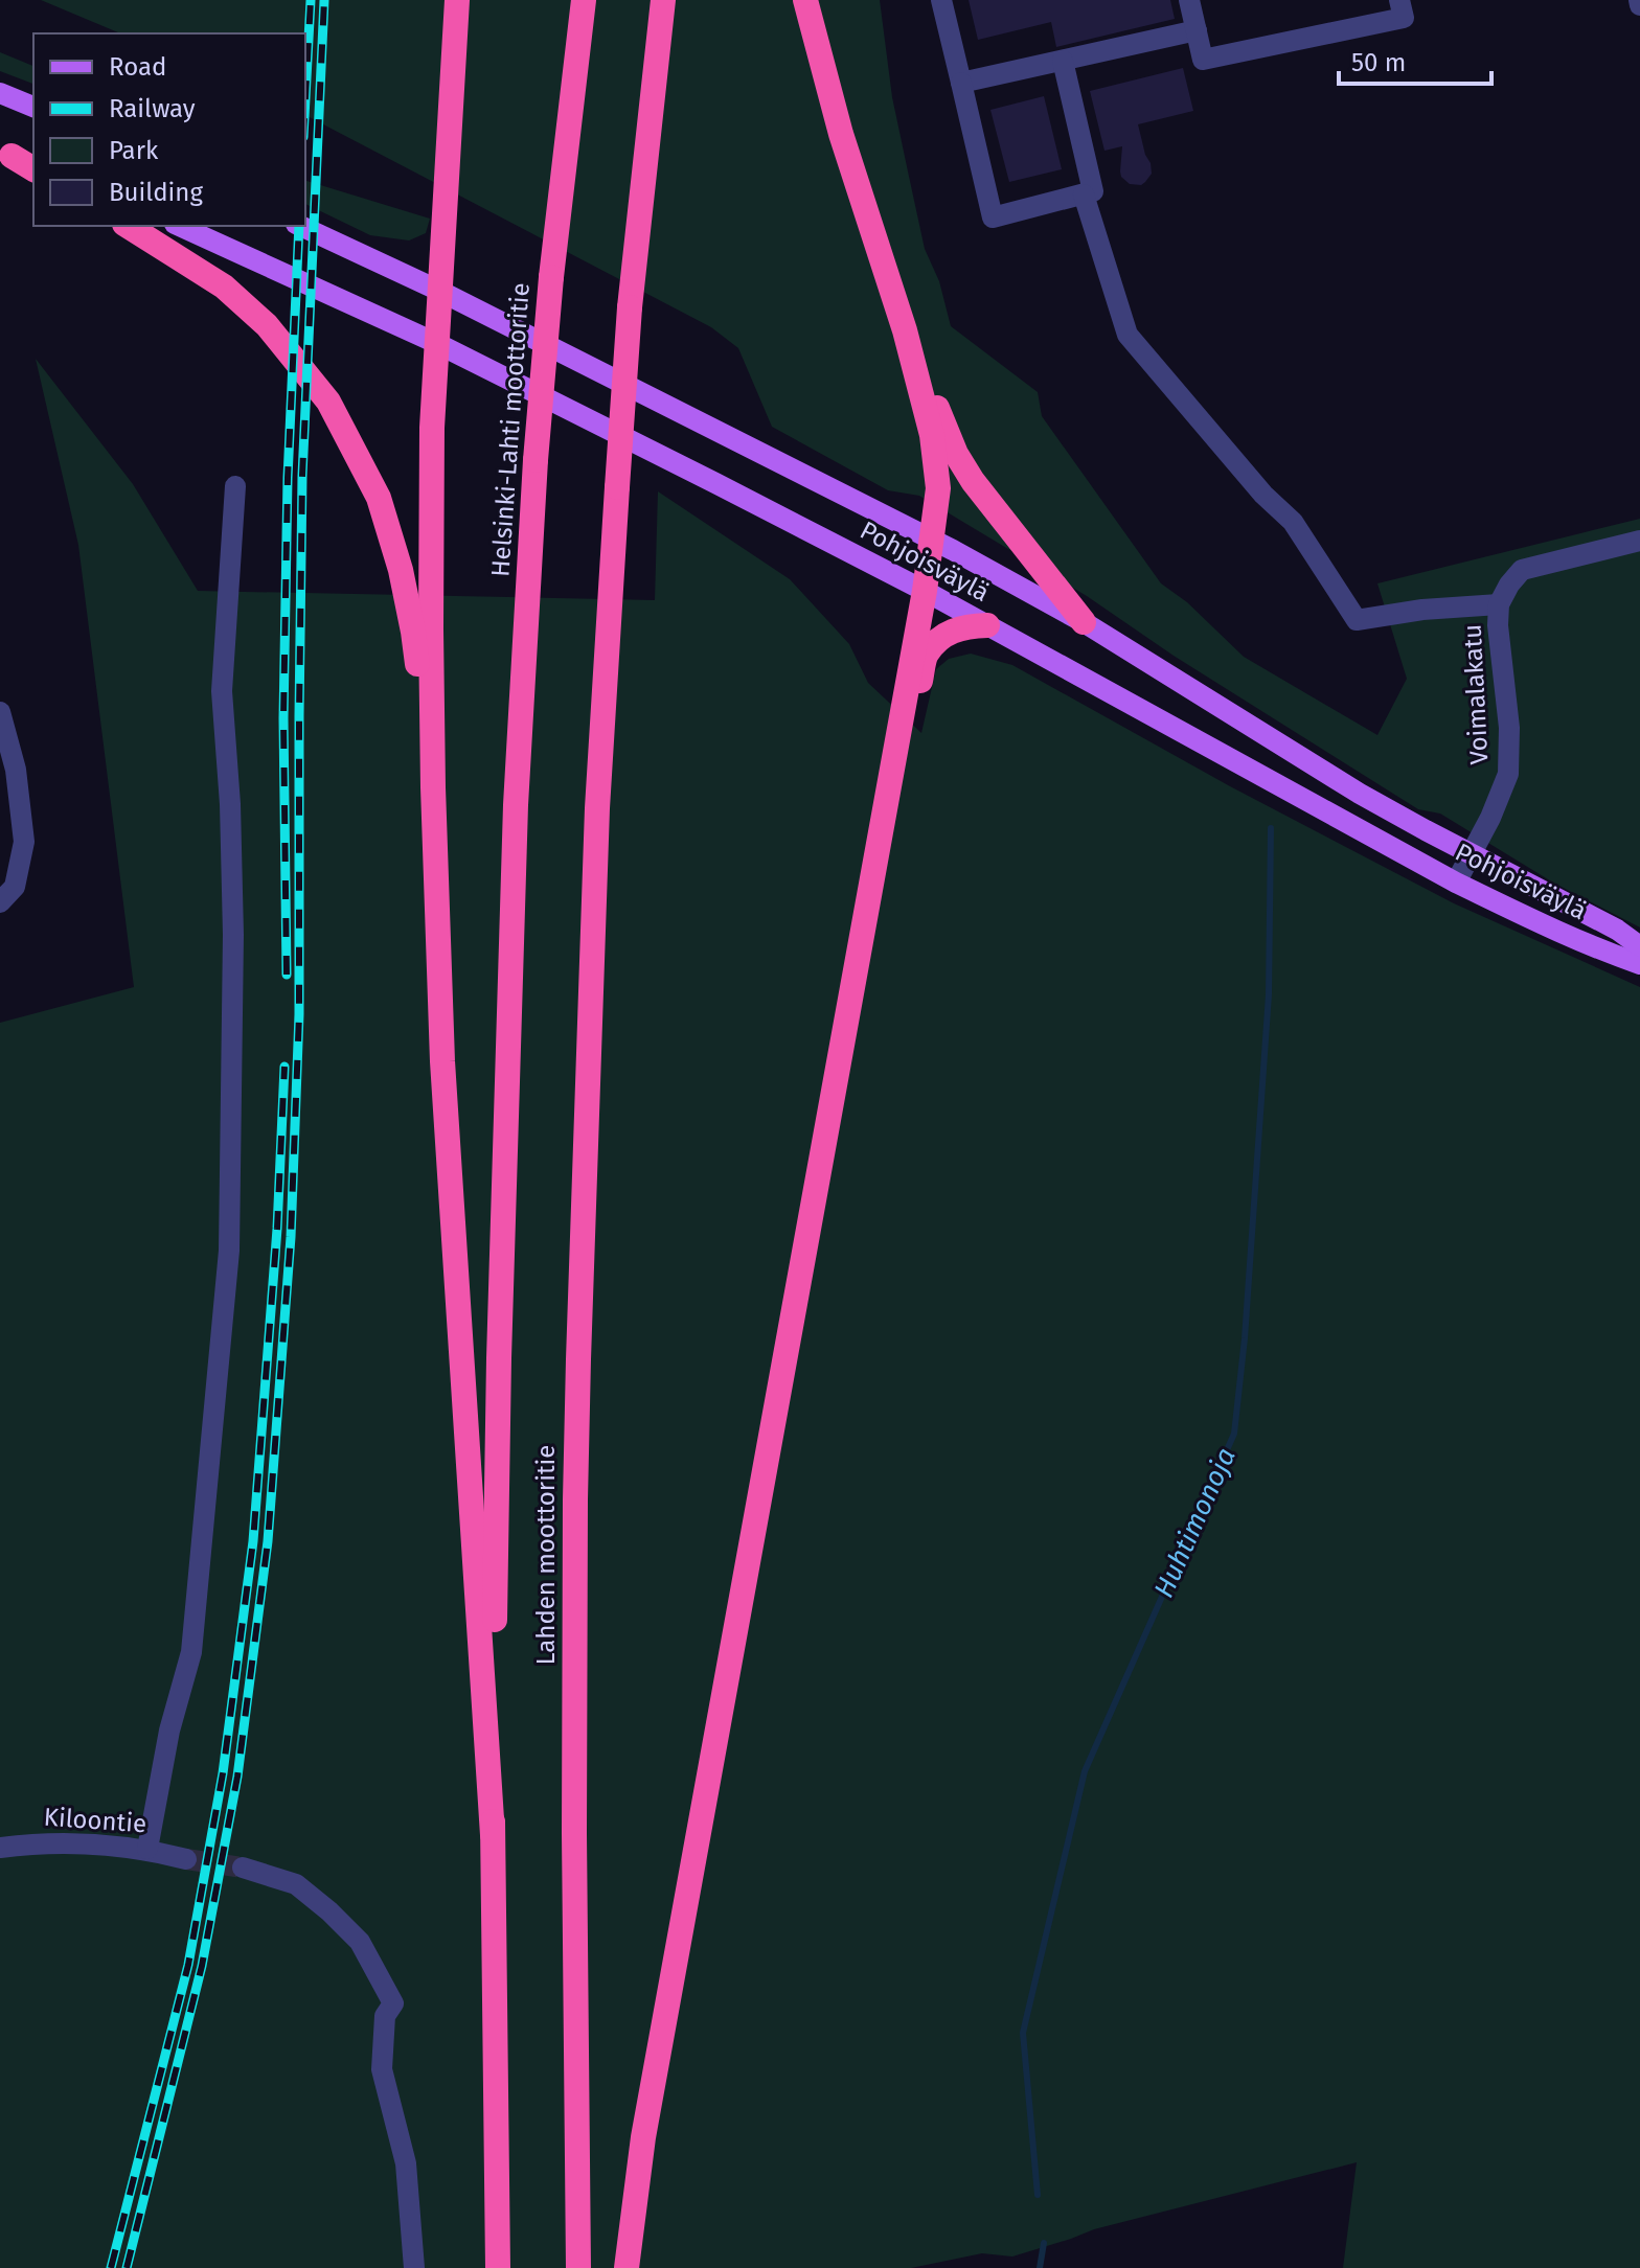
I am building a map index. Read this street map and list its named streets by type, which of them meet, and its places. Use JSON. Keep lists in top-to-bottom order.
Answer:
{
  "streets": {
    "highway": ["Helsinki-Lahti moottoritie", "Lahden moottoritie"],
    "main road": ["Pohjoisväylä"],
    "street": ["Voimalakatu", "Kiloontie"]
  },
  "crossings": [
    ["Helsinki-Lahti moottoritie", "Lahden moottoritie"],
    ["Pohjoisväylä", "Voimalakatu"]
  ],
  "water": ["Huhtimonoja"],
  "legend": [
    "Road",
    "Railway",
    "Park",
    "Building"
  ],
  "scale_bar": "50 m"
}
